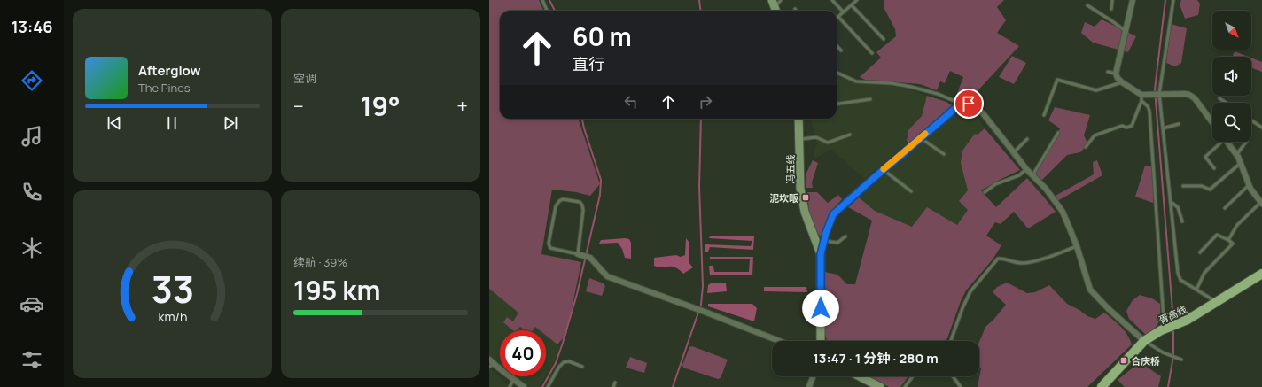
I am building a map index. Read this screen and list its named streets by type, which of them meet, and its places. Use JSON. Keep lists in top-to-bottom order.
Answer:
{
  "streets": {
    "main road": ["胥高线"],
    "street": ["冯五线"]
  },
  "places": {
    "transit": ["泥坎畈", "合庆桥"]
  },
  "north": "bottom right",
  "page": {
    "tabs": "13:46",
    "tile": [
      "空调",
      ["续航 · 39%", "195 km"]
    ],
    "turn": ["60 m", "直行"],
    "song": ["Afterglow", "The Pines"],
    "heat": ["−", "19°", "+"],
    "limit": "40",
    "trip": "13:47 · 1 分钟 · 280 m",
    "gauge": ["33", "km/h"]
  }
}
